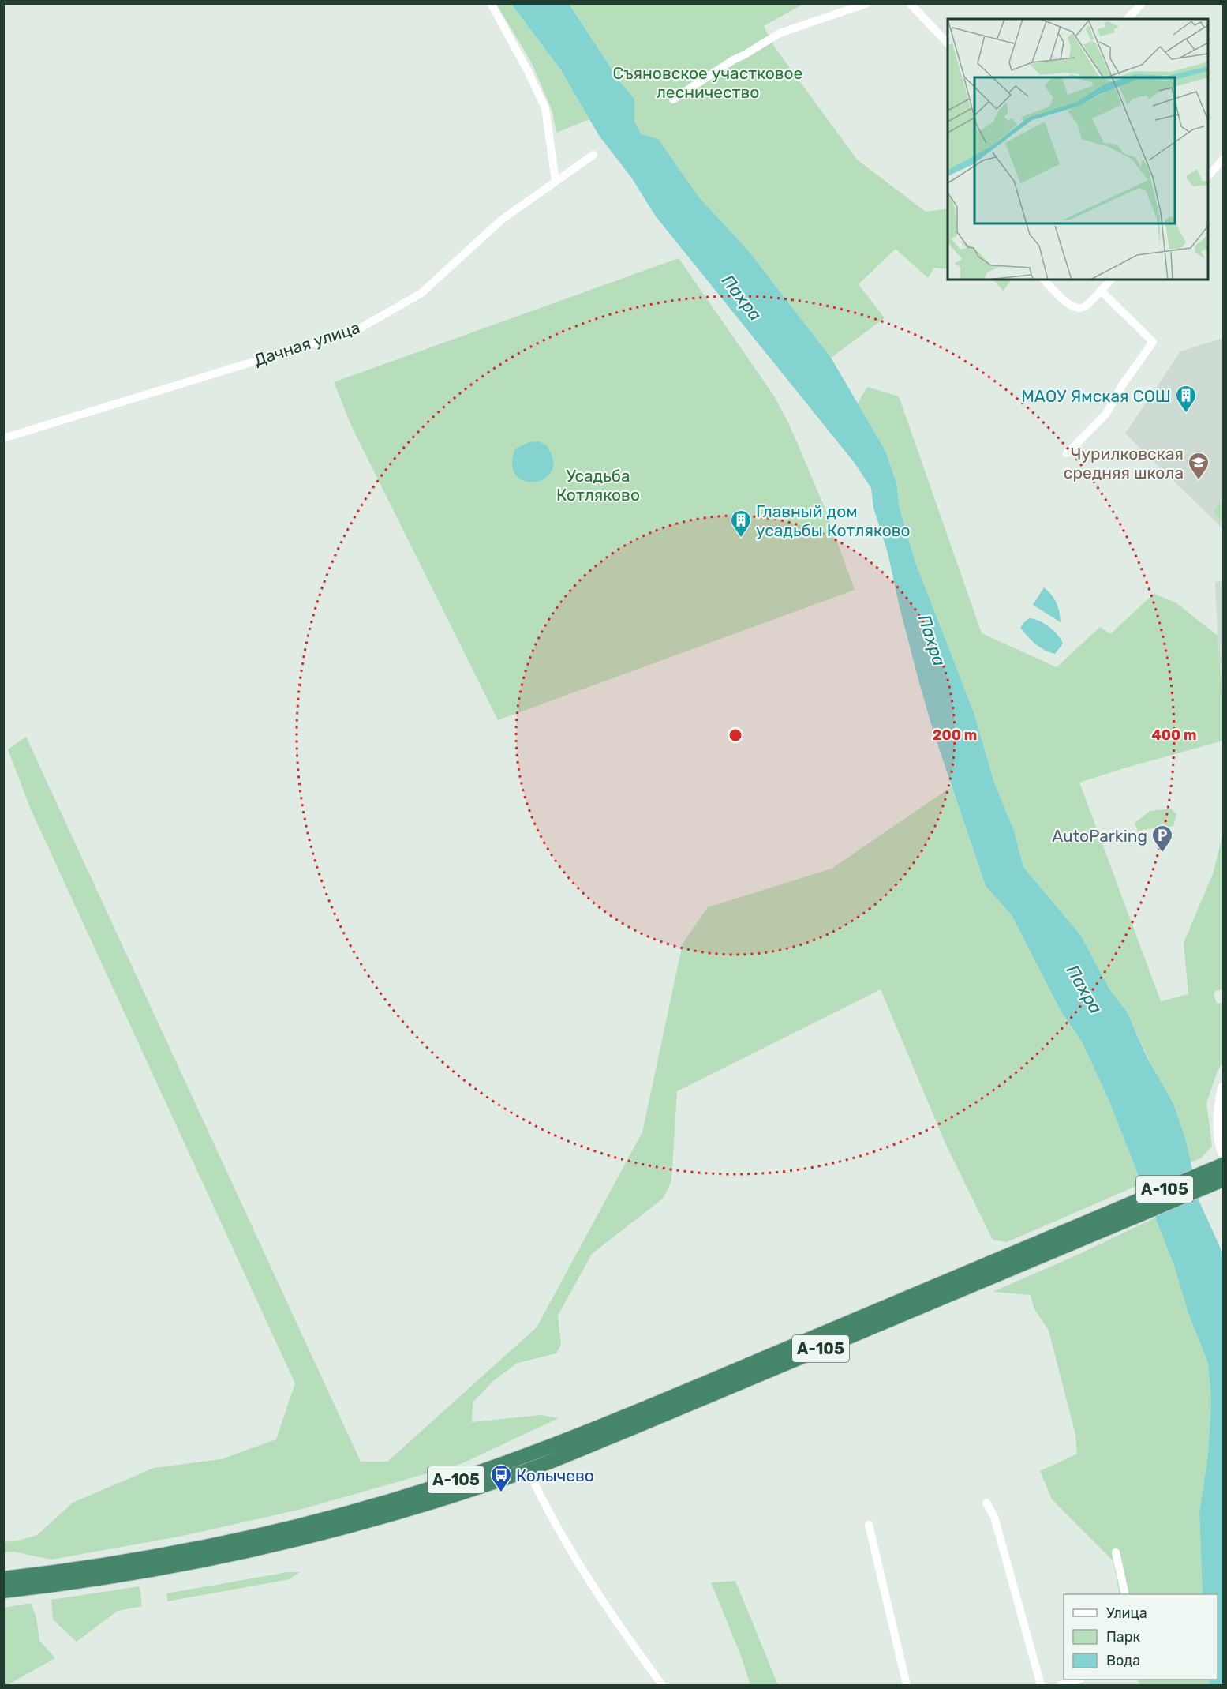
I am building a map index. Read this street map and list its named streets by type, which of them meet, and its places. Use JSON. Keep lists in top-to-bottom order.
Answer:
{
  "streets": {
    "highway": ["А-105"],
    "street": ["Дачная улица"]
  },
  "water": ["Пахра"],
  "parks": ["Съяновское участковое лесничество", "Усадьба Котляково"],
  "places": {
    "building": ["МАОУ Ямская СОШ", "Главный дом усадьбы Котляково"],
    "school or university": ["Чурилковская средняя школа"],
    "parking": ["AutoParking"],
    "bus stop": ["Колычево"]
  },
  "legend": ["Улица", "Парк", "Вода"],
  "rings": ["200 m", "400 m"]
}
